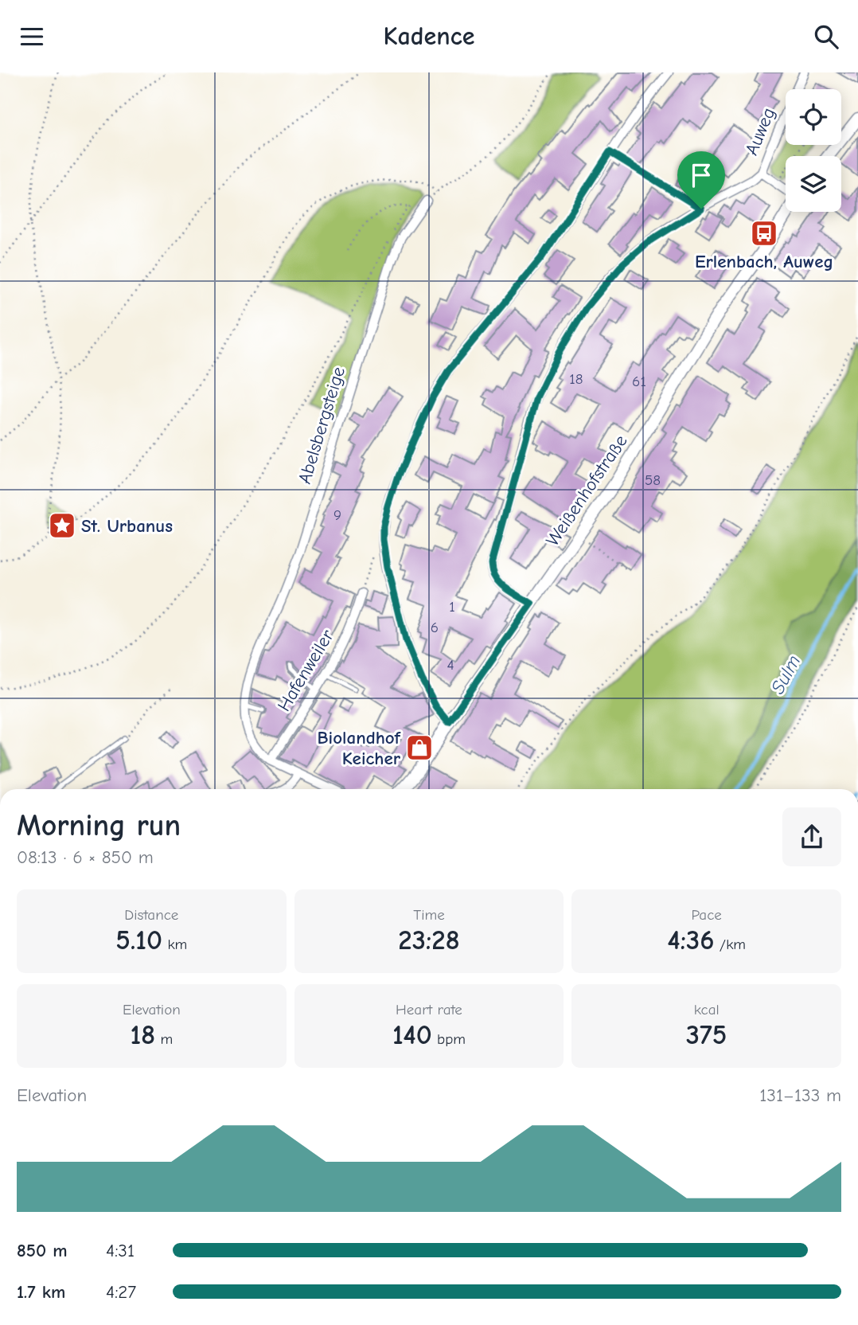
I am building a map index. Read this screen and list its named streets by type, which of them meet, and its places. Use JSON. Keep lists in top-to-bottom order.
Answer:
{
  "streets": {
    "street": [
      "Auweg",
      "Abelsbergsteige",
      "Weißenhofstraße",
      "Hafenweiler"
    ]
  },
  "crossings": [
    ["Auweg", "Weißenhofstraße"]
  ],
  "water": ["Sulm"],
  "places": {
    "bus stop": ["Erlenbach, Auweg"],
    "place": ["St. Urbanus"],
    "shop": ["Biolandhof Keicher"]
  },
  "house_numbers": [
    "18",
    "61",
    "58",
    "9",
    "1",
    "6",
    "4"
  ],
  "page": {
    "header": "Kadence",
    "heading": ["Morning run", "08:13 · 6 × 850 m"],
    "stats": [
      ["Distance", "5.10 km"],
      ["Time", "23:28"],
      ["Pace", "4:36 /km"],
      ["Elevation", "18 m"],
      ["Heart rate", "140 bpm"],
      ["kcal", "375"]
    ],
    "chart": ["Elevation", "131–133 m"],
    "list": [
      {
        "name": "850 m",
        "note": "4:31"
      },
      {
        "name": "1.7 km",
        "note": "4:27"
      }
    ]
  }
}
